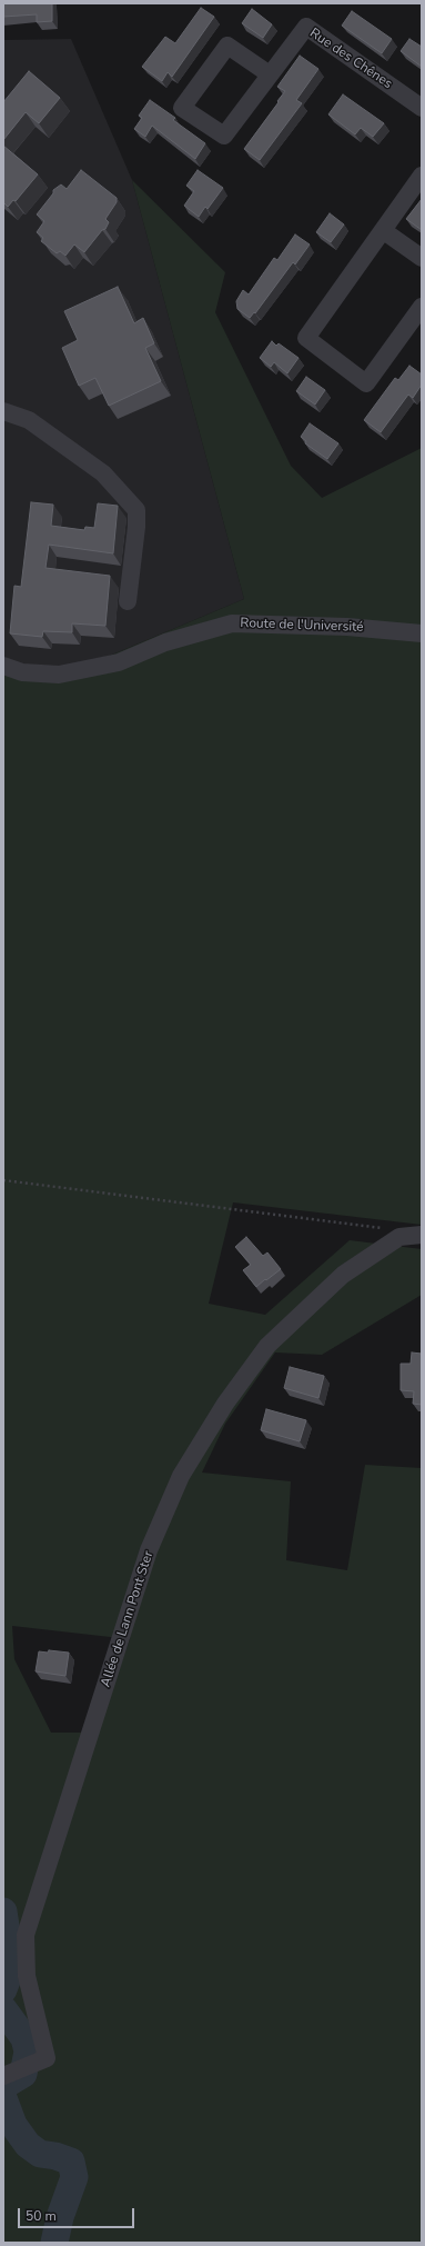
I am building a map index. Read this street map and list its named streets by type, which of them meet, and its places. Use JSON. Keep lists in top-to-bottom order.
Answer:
{
  "streets": {
    "street": ["Rue des Chênes", "Route de l'Université", "Allée de Lann Pont Ster"]
  },
  "scale_bar": "50 m"
}
